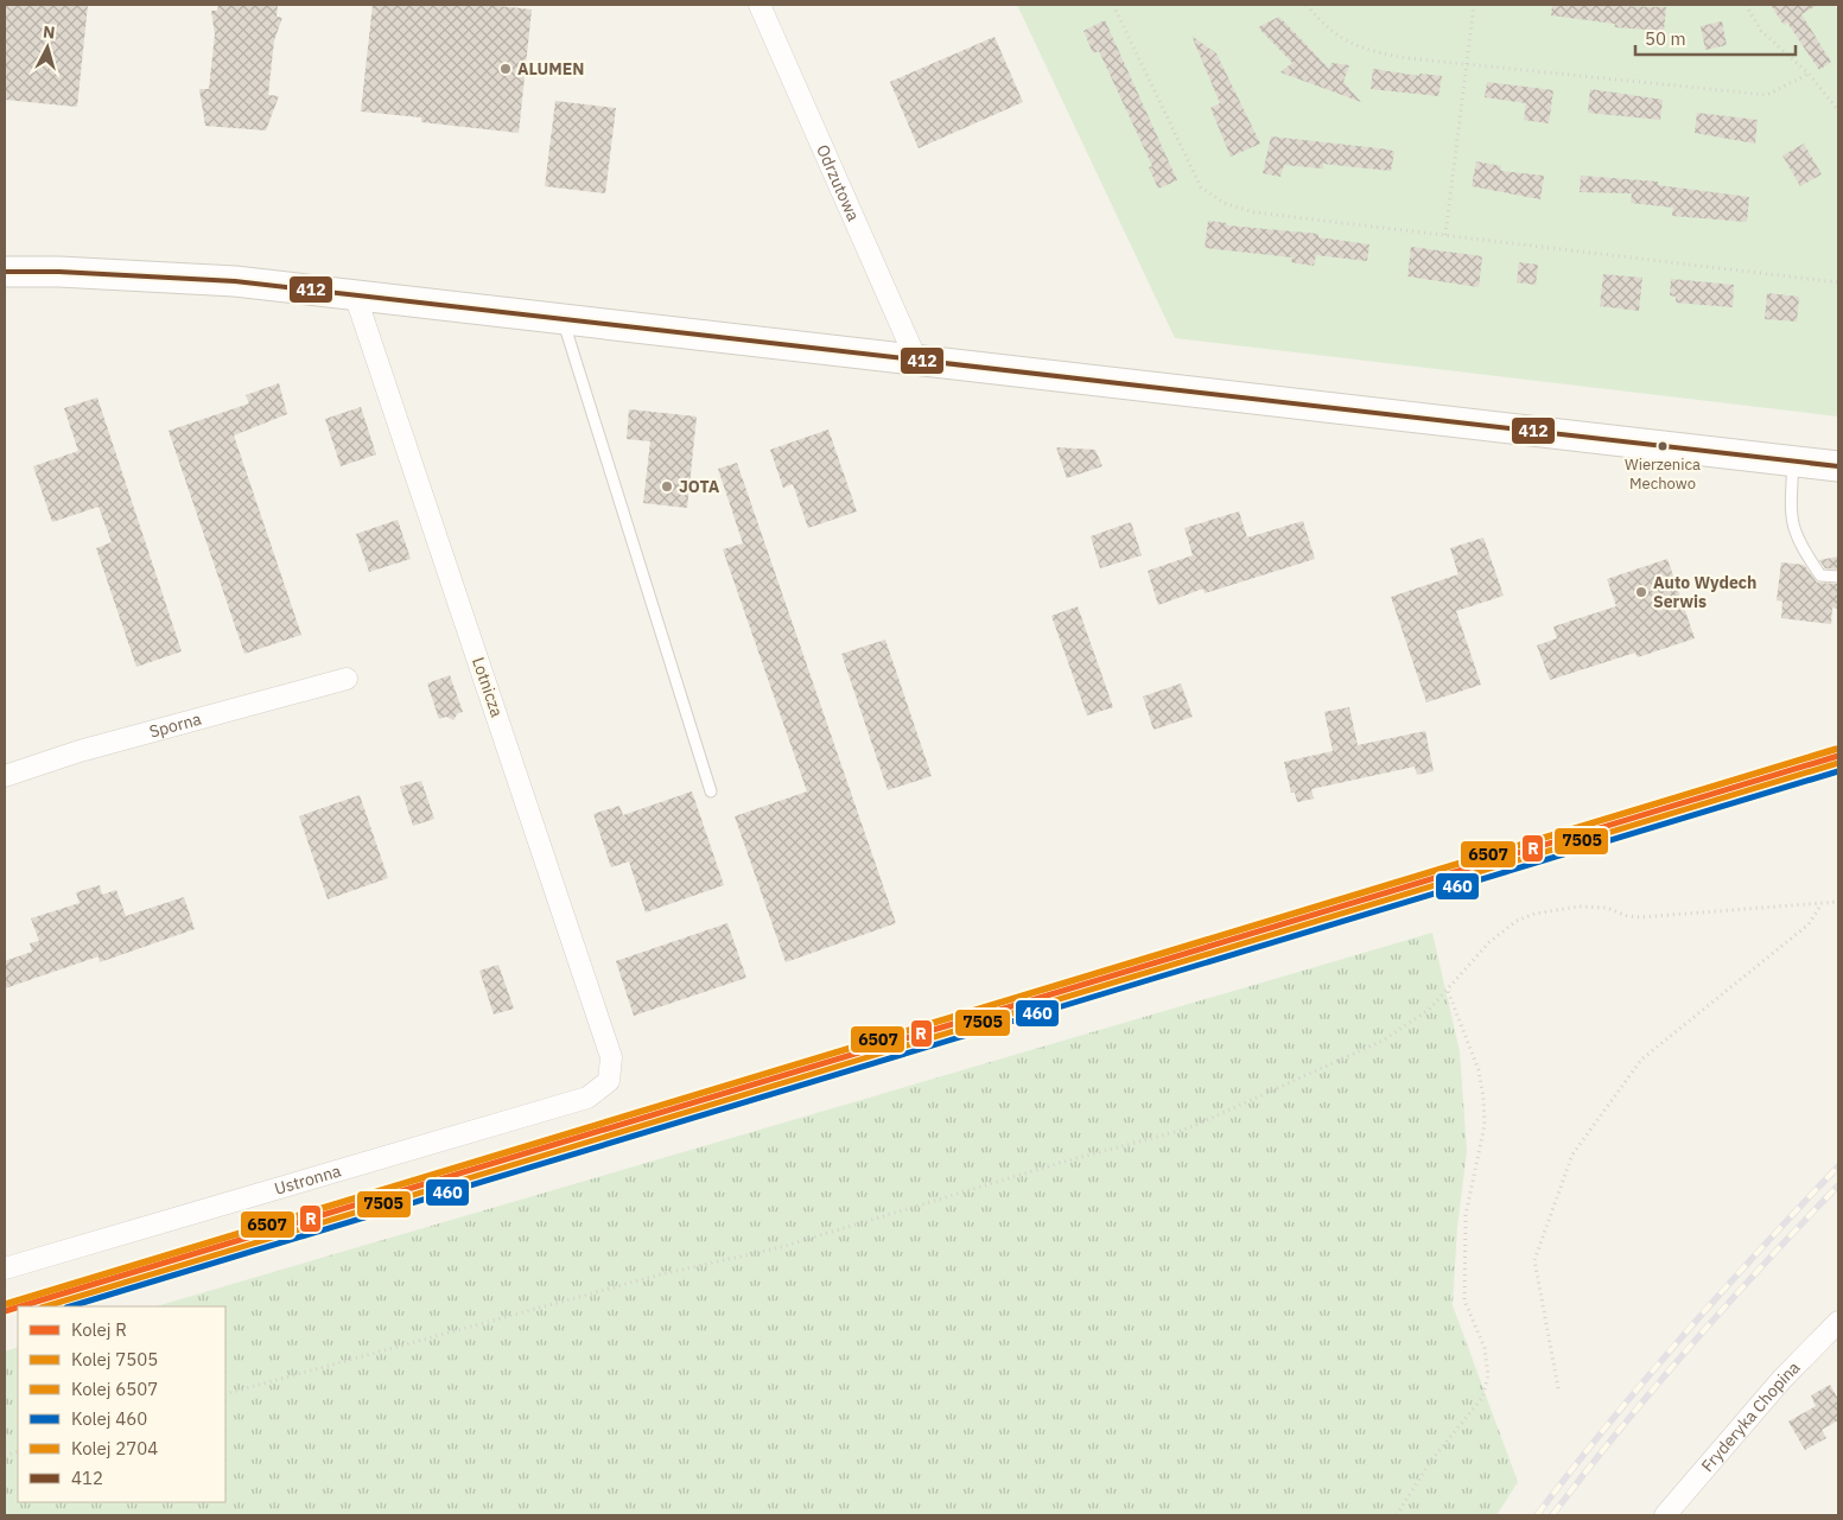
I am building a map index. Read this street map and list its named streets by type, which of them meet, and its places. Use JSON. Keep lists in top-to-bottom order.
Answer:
{
  "streets": {
    "street": [
      "Odrzutowa",
      "Lotnicza",
      "Sporna",
      "Ustronna",
      "Fryderyka Chopina"
    ]
  },
  "crossings": [
    ["Lotnicza", "Ustronna"]
  ],
  "places": [
    "ALUMEN",
    "Wierzenica Mechowo",
    "JOTA",
    "Auto Wydech Serwis"
  ],
  "lines": [
    "transit line 412",
    "rail line 6507",
    "rail line 2704",
    "rail line R",
    "rail line 7505",
    "rail line 460"
  ],
  "legend": [
    "Kolej R",
    "Kolej 7505",
    "Kolej 6507",
    "Kolej 460",
    "Kolej 2704",
    "412"
  ],
  "scale_bar": "50 m",
  "north": "top"
}
